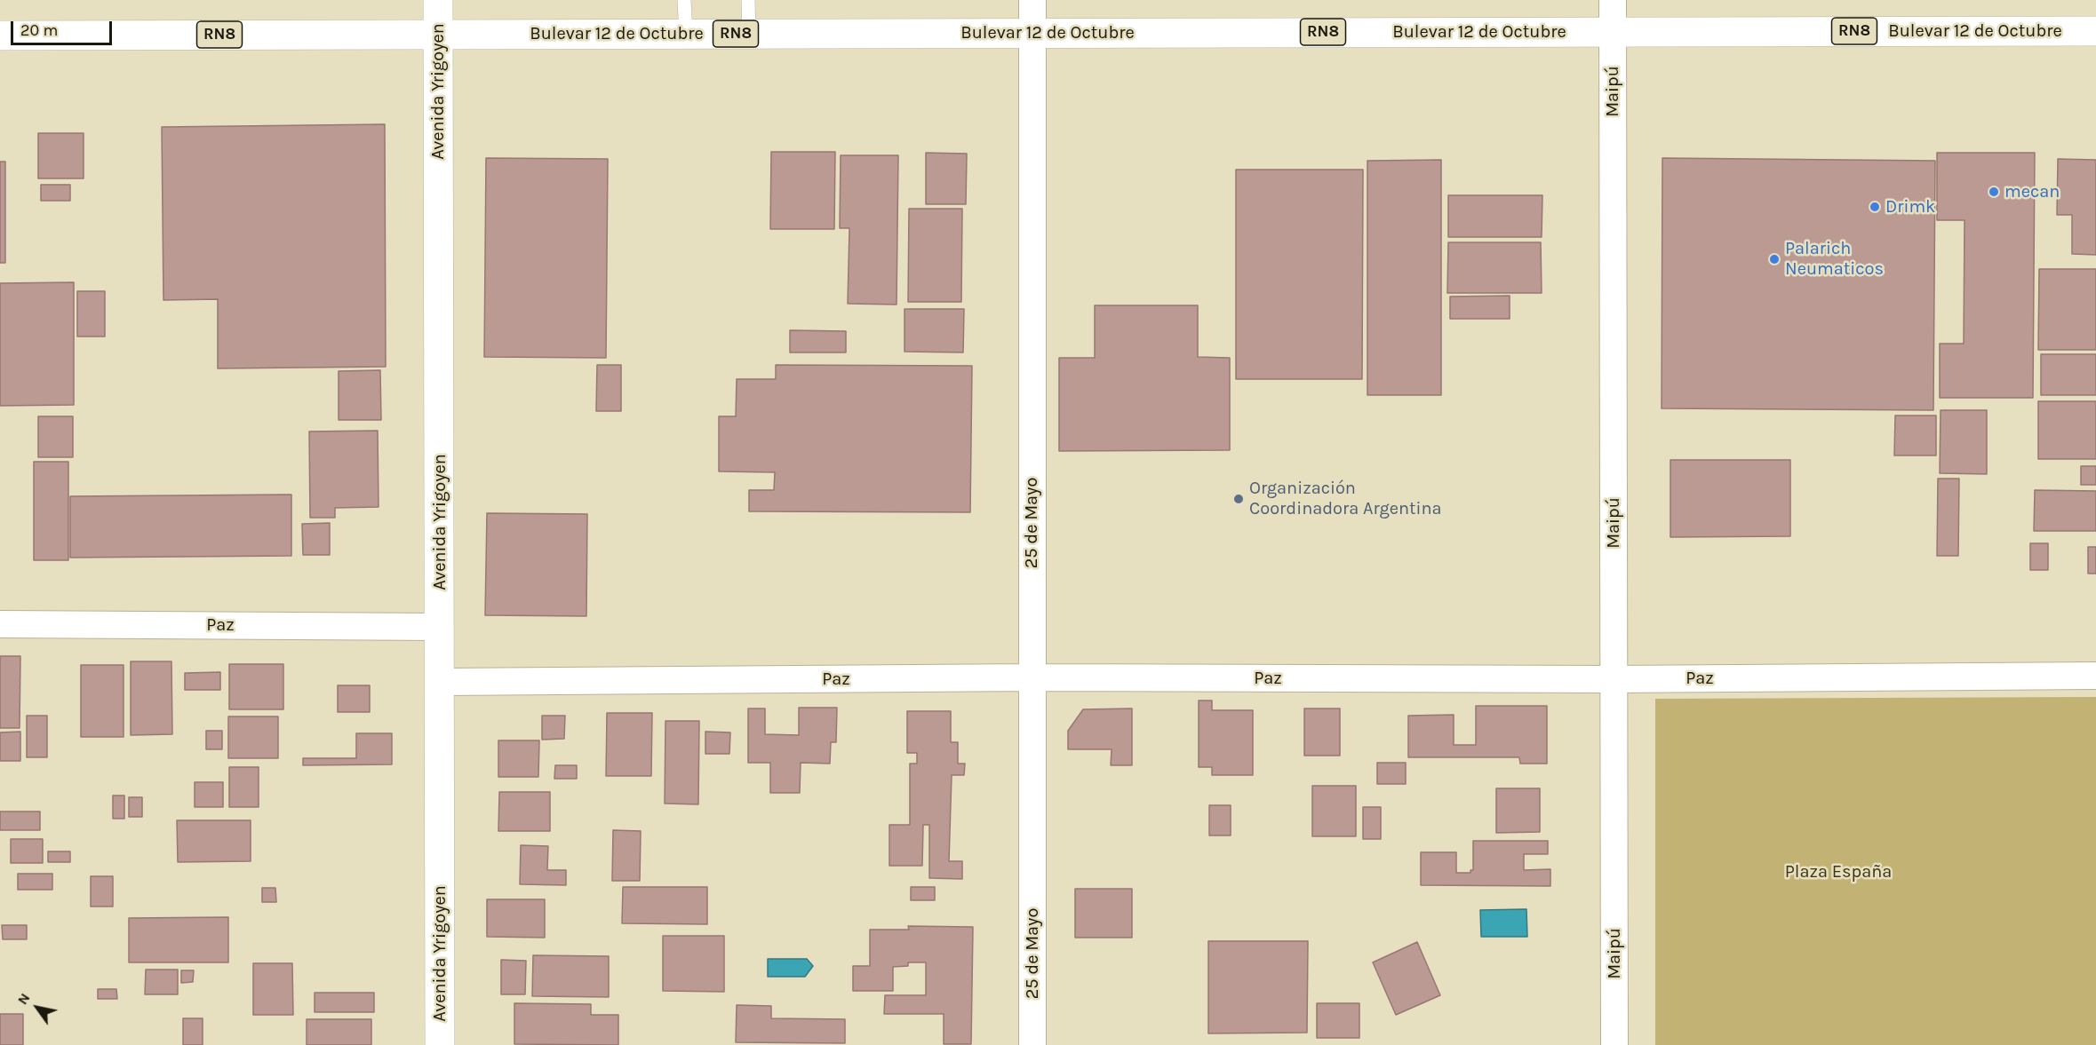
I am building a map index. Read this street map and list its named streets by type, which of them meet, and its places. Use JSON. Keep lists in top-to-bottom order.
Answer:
{
  "streets": {
    "main road": ["RN8", "Bulevar 12 de Octubre", "Avenida Yrigoyen"],
    "street": ["Maipú", "25 de Mayo", "Paz"]
  },
  "crossings": [
    ["Bulevar 12 de Octubre", "Avenida Yrigoyen"],
    ["Bulevar 12 de Octubre", "Maipú"],
    ["Bulevar 12 de Octubre", "25 de Mayo"],
    ["Avenida Yrigoyen", "Paz"],
    ["Maipú", "Paz"],
    ["25 de Mayo", "Paz"]
  ],
  "parks": ["Plaza España"],
  "places": [
    "mecan",
    "Drimk",
    "Palarich Neumaticos",
    "Organización Coordinadora Argentina"
  ],
  "scale_bar": "20 m",
  "north": "top left"
}
